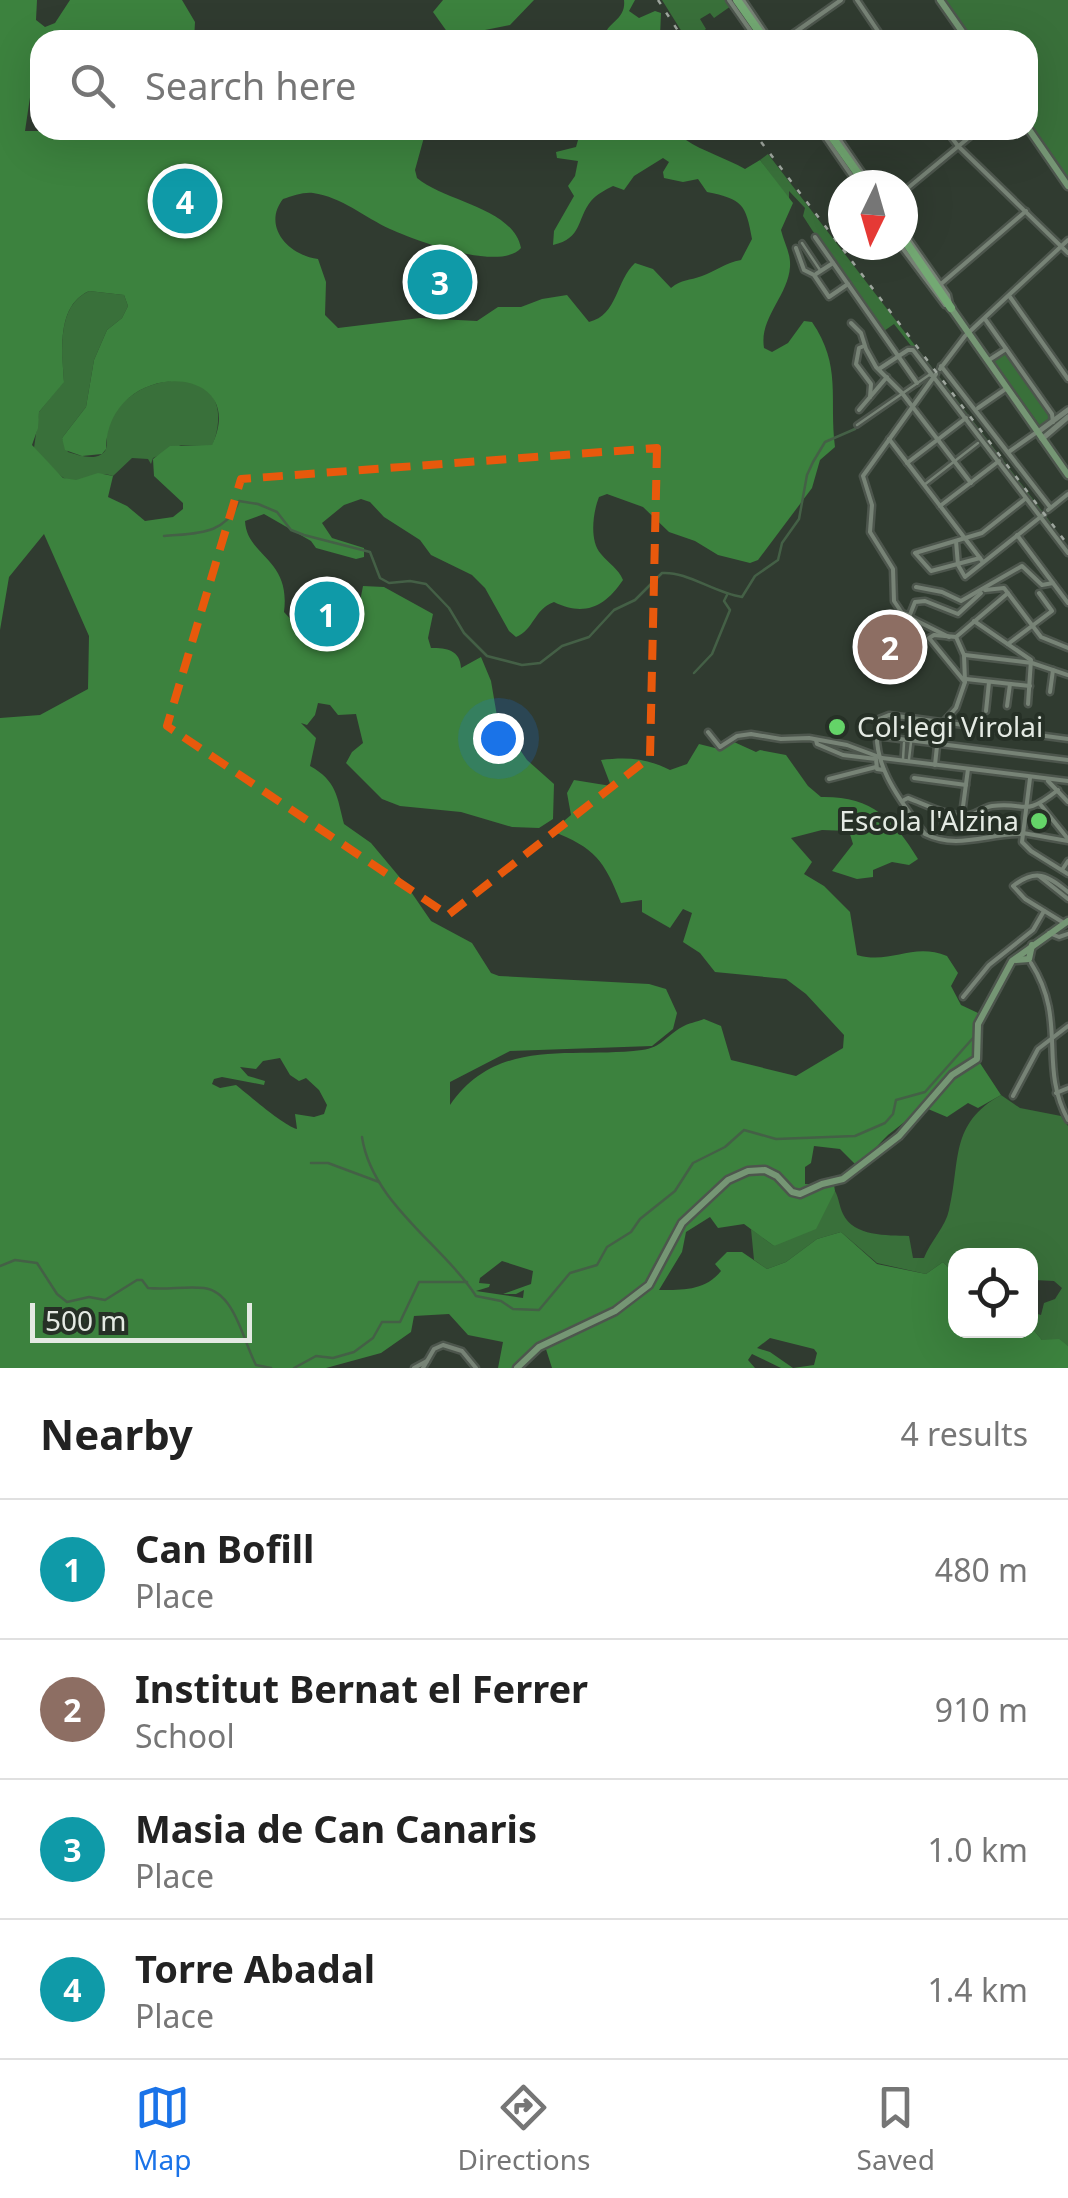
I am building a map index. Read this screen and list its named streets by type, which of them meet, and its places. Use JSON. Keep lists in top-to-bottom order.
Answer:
{
  "places": ["Col·legi Virolai", "Escola l'Alzina"],
  "scale_bar": "500 m",
  "north": "bottom",
  "page": {
    "search": "Search here",
    "pins": [
      "4",
      "3",
      "1",
      "2"
    ],
    "scale": "500 m",
    "heading": ["Nearby", "4 results"],
    "list": [
      {
        "mark": "1",
        "name": "Can Bofill",
        "note": "Place",
        "value": "480 m"
      },
      {
        "mark": "2",
        "name": "Institut Bernat el Ferrer",
        "note": "School",
        "value": "910 m"
      },
      {
        "mark": "3",
        "name": "Masia de Can Canaris",
        "note": "Place",
        "value": "1.0 km"
      },
      {
        "mark": "4",
        "name": "Torre Abadal",
        "note": "Place",
        "value": "1.4 km"
      }
    ],
    "nav": ["Map", "Directions", "Saved"]
  }
}
